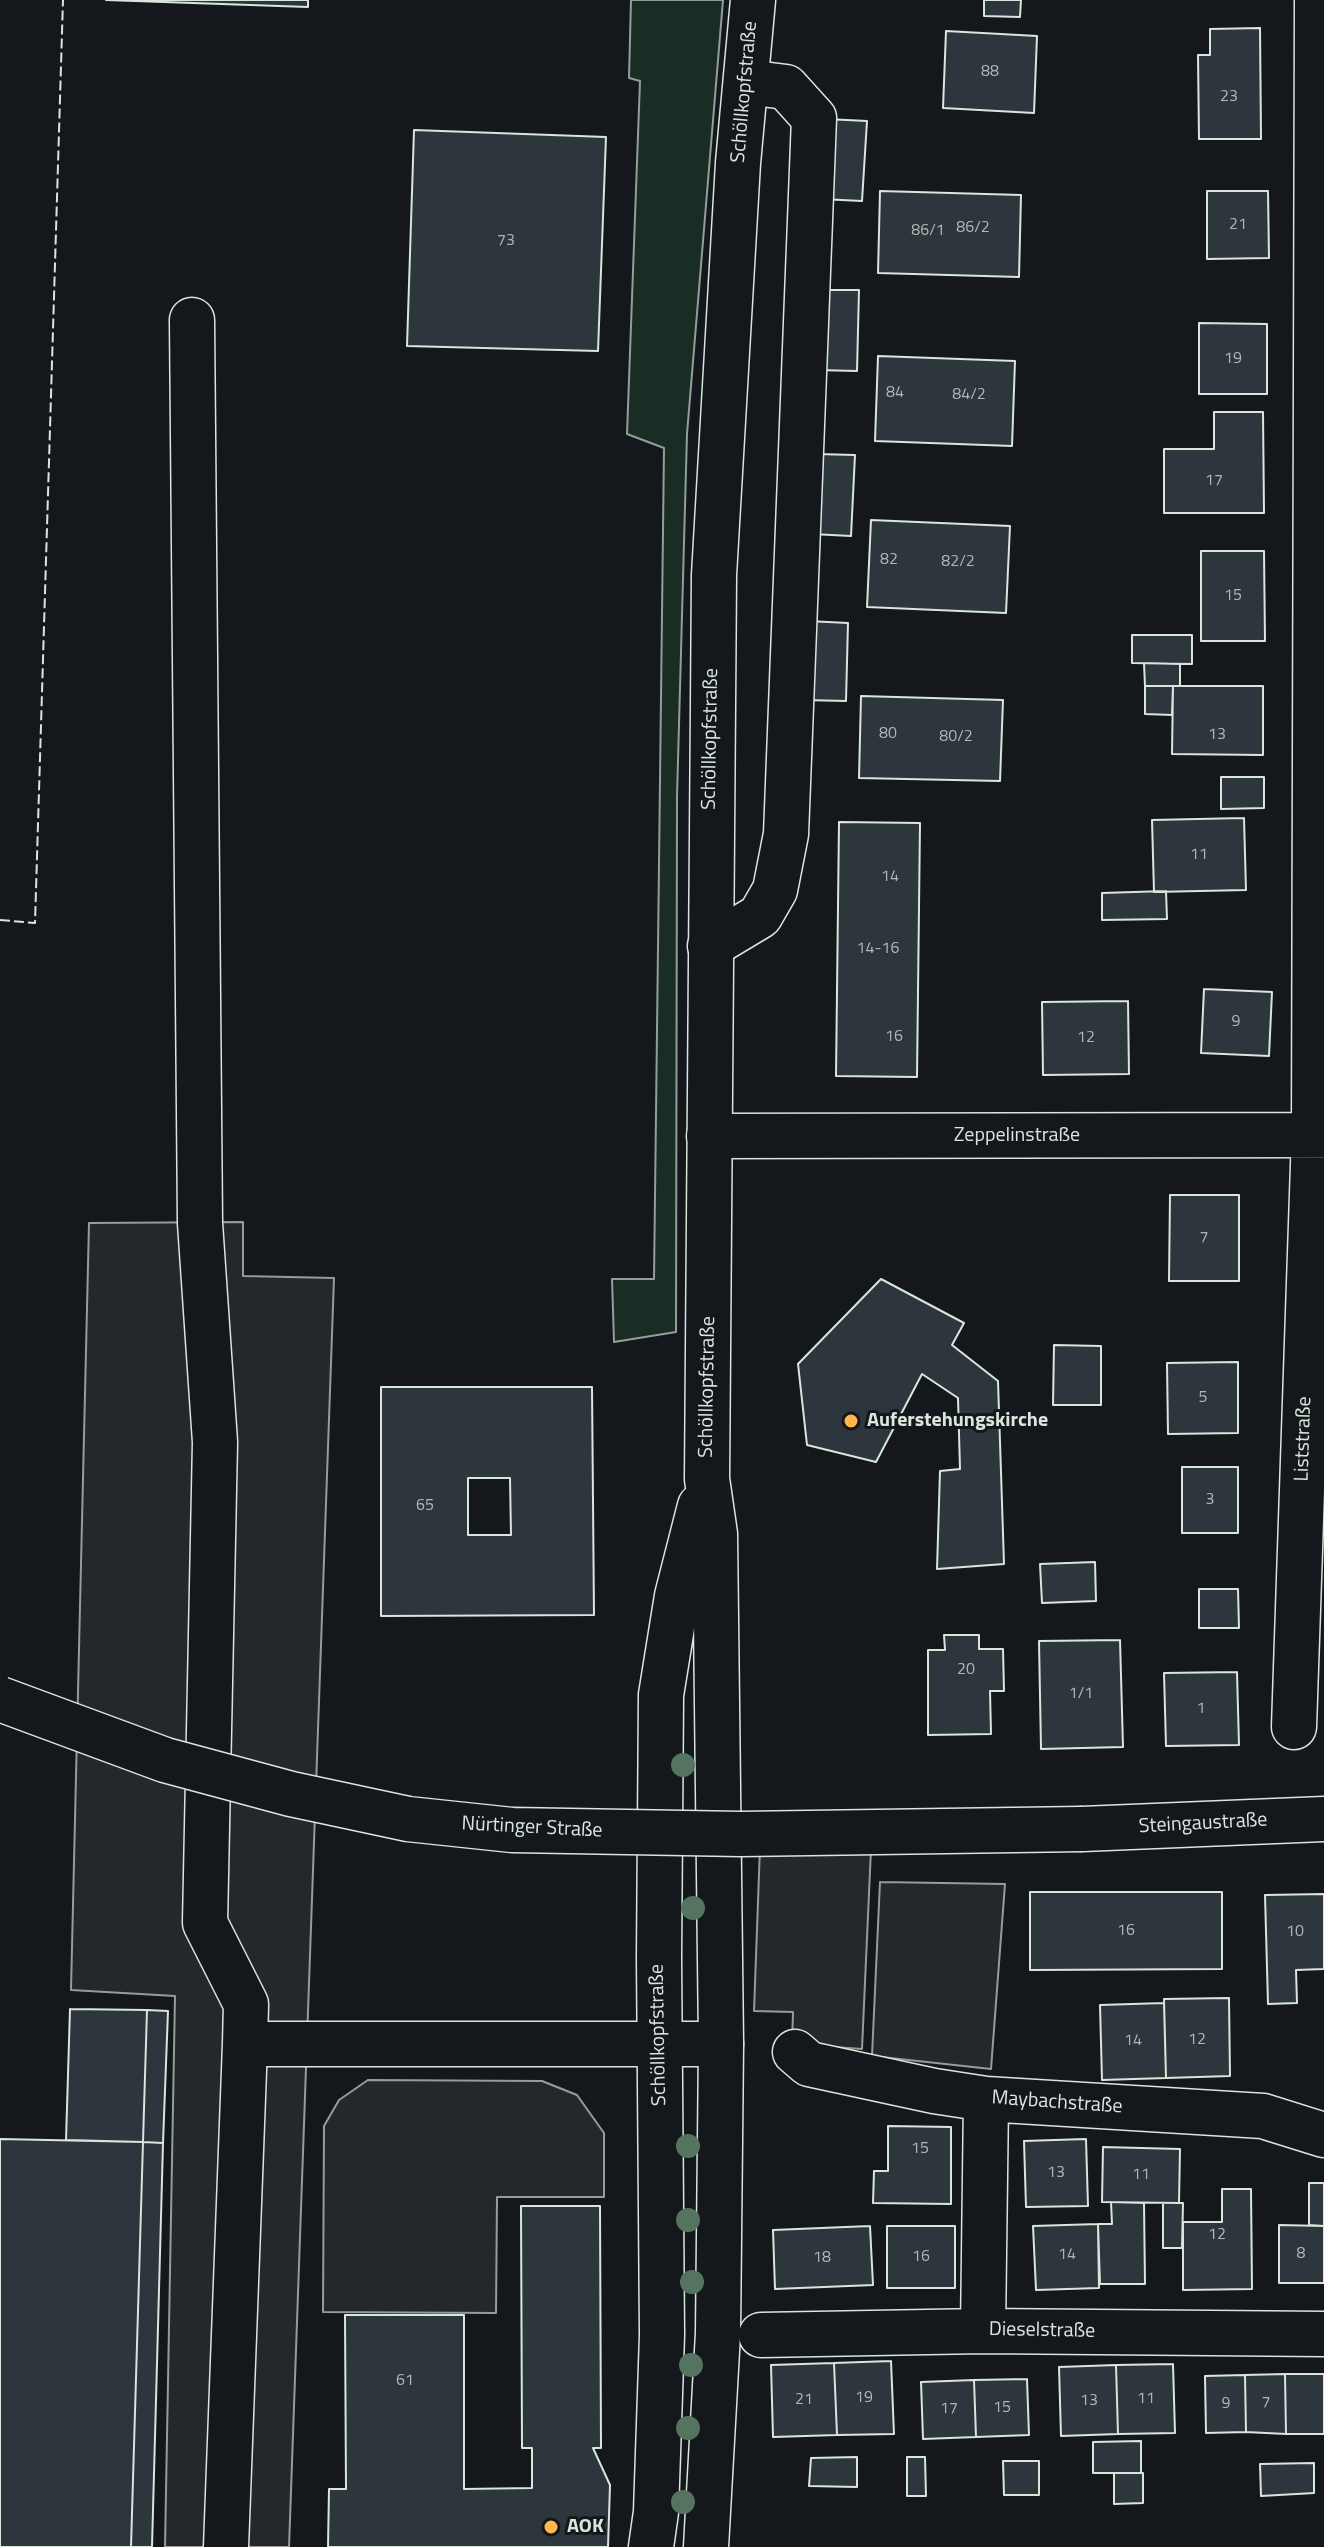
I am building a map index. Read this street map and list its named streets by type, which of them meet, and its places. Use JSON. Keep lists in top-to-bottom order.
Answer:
{
  "streets": {
    "main road": [
      "Schöllkopfstraße",
      "Zeppelinstraße",
      "Liststraße",
      "Steingaustraße",
      "Nürtinger Straße",
      "Maybachstraße",
      "Dieselstraße"
    ]
  },
  "crossings": [
    ["Schöllkopfstraße", "Zeppelinstraße"],
    ["Zeppelinstraße", "Liststraße"],
    ["Steingaustraße", "Nürtinger Straße"]
  ],
  "places": ["Auferstehungskirche", "AOK"],
  "house_numbers": [
    "88",
    "23",
    "21",
    "86/2",
    "86/1",
    "73",
    "19",
    "84",
    "84/2",
    "17",
    "82",
    "82/2",
    "15",
    "80",
    "13",
    "80/2",
    "11",
    "14",
    "14-16",
    "9",
    "16",
    "12",
    "7",
    "5",
    "3",
    "65",
    "20",
    "1/1",
    "1",
    "16",
    "10",
    "12",
    "14",
    "15",
    "13",
    "11",
    "12",
    "8",
    "14",
    "16",
    "18",
    "61",
    "19",
    "11",
    "21",
    "13",
    "7",
    "9",
    "15",
    "17"
  ]
}
